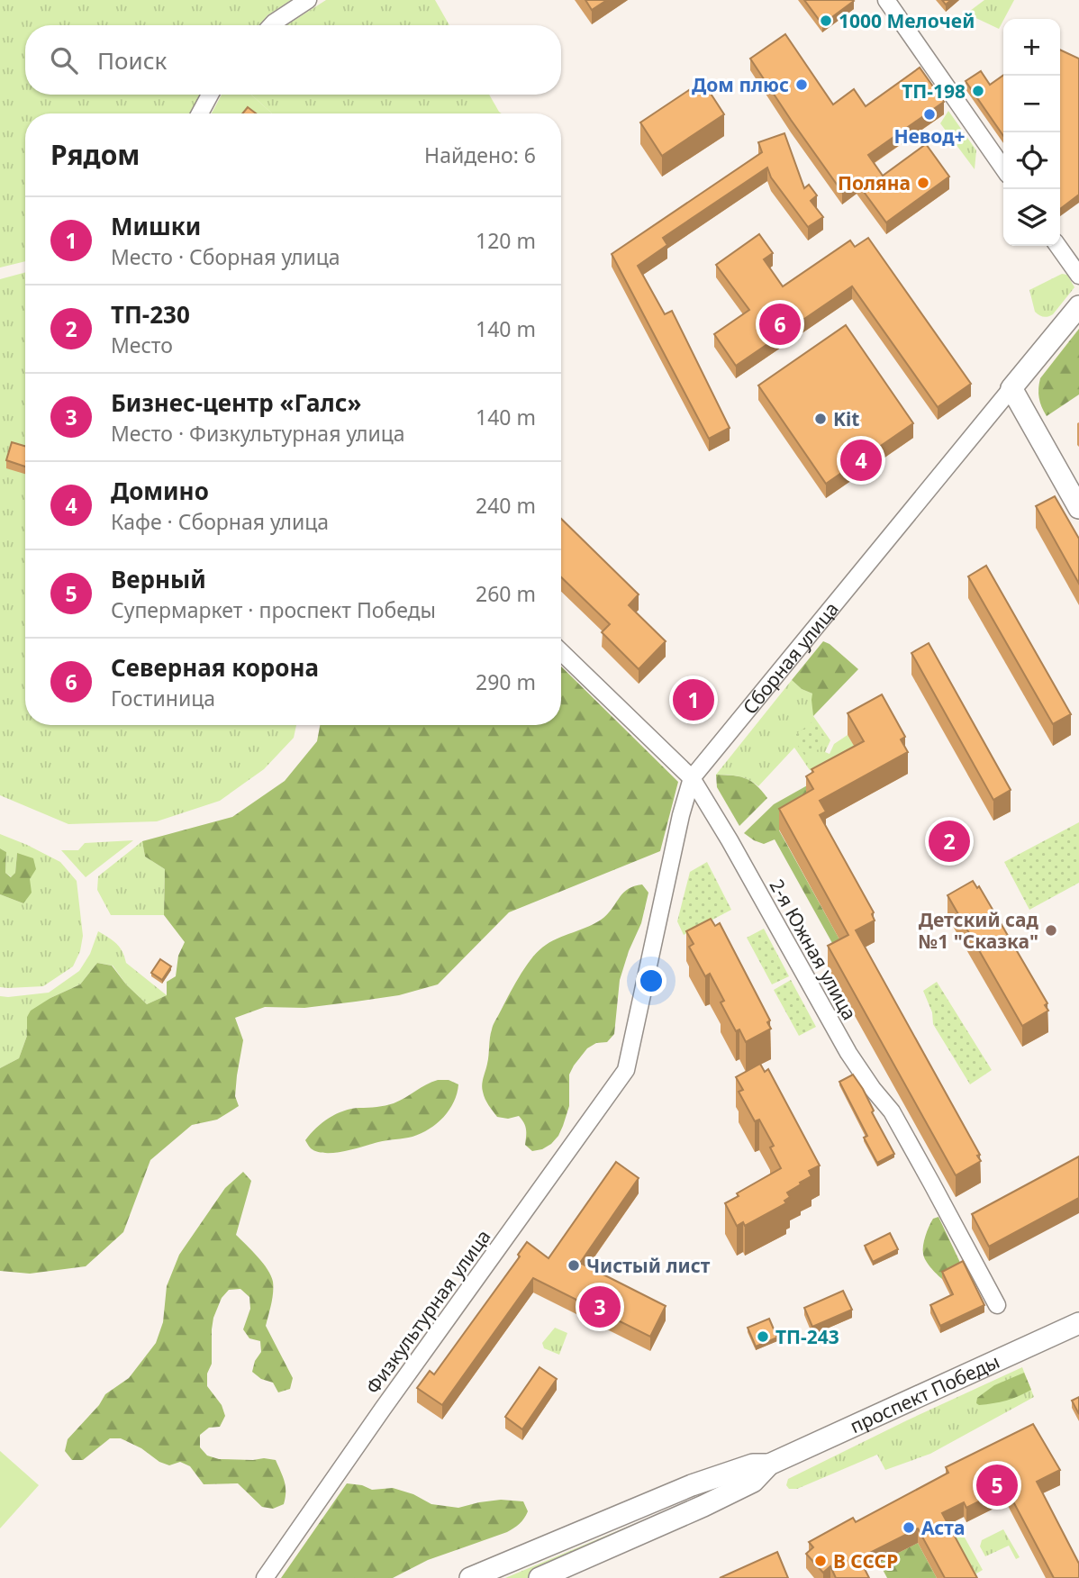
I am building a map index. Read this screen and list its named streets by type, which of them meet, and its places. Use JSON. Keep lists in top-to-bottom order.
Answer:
{
  "streets": {
    "street": [
      "Сборная улица",
      "2-я Южная улица",
      "Физкультурная улица",
      "проспект Победы"
    ]
  },
  "crossings": [
    ["Сборная улица", "2-я Южная улица"],
    ["Сборная улица", "Физкультурная улица"]
  ],
  "places": [
    "1000 Мелочей",
    "Дом плюс",
    "ТП-198",
    "Невод+",
    "Поляна",
    "Kit",
    "Детский сад №1 \"Сказка\"",
    "Чистый лист",
    "ТП-243",
    "Аста",
    "В СССР"
  ],
  "page": {
    "map_buttons": ["+", "−"],
    "search": "Поиск",
    "heading": ["Рядом", "Найдено: 6"],
    "list": [
      {
        "mark": "1",
        "name": "Мишки",
        "note": "Место · Сборная улица",
        "value": "120 m"
      },
      {
        "mark": "2",
        "name": "ТП-230",
        "note": "Место",
        "value": "140 m"
      },
      {
        "mark": "3",
        "name": "Бизнес-центр «Галс»",
        "note": "Место · Физкультурная улица",
        "value": "140 m"
      },
      {
        "mark": "4",
        "name": "Домино",
        "note": "Кафе · Сборная улица",
        "value": "240 m"
      },
      {
        "mark": "5",
        "name": "Верный",
        "note": "Супермаркет · проспект Победы",
        "value": "260 m"
      },
      {
        "mark": "6",
        "name": "Северная корона",
        "note": "Гостиница",
        "value": "290 m"
      }
    ],
    "pins": [
      "6",
      "4",
      "1",
      "2",
      "3",
      "5"
    ]
  }
}
